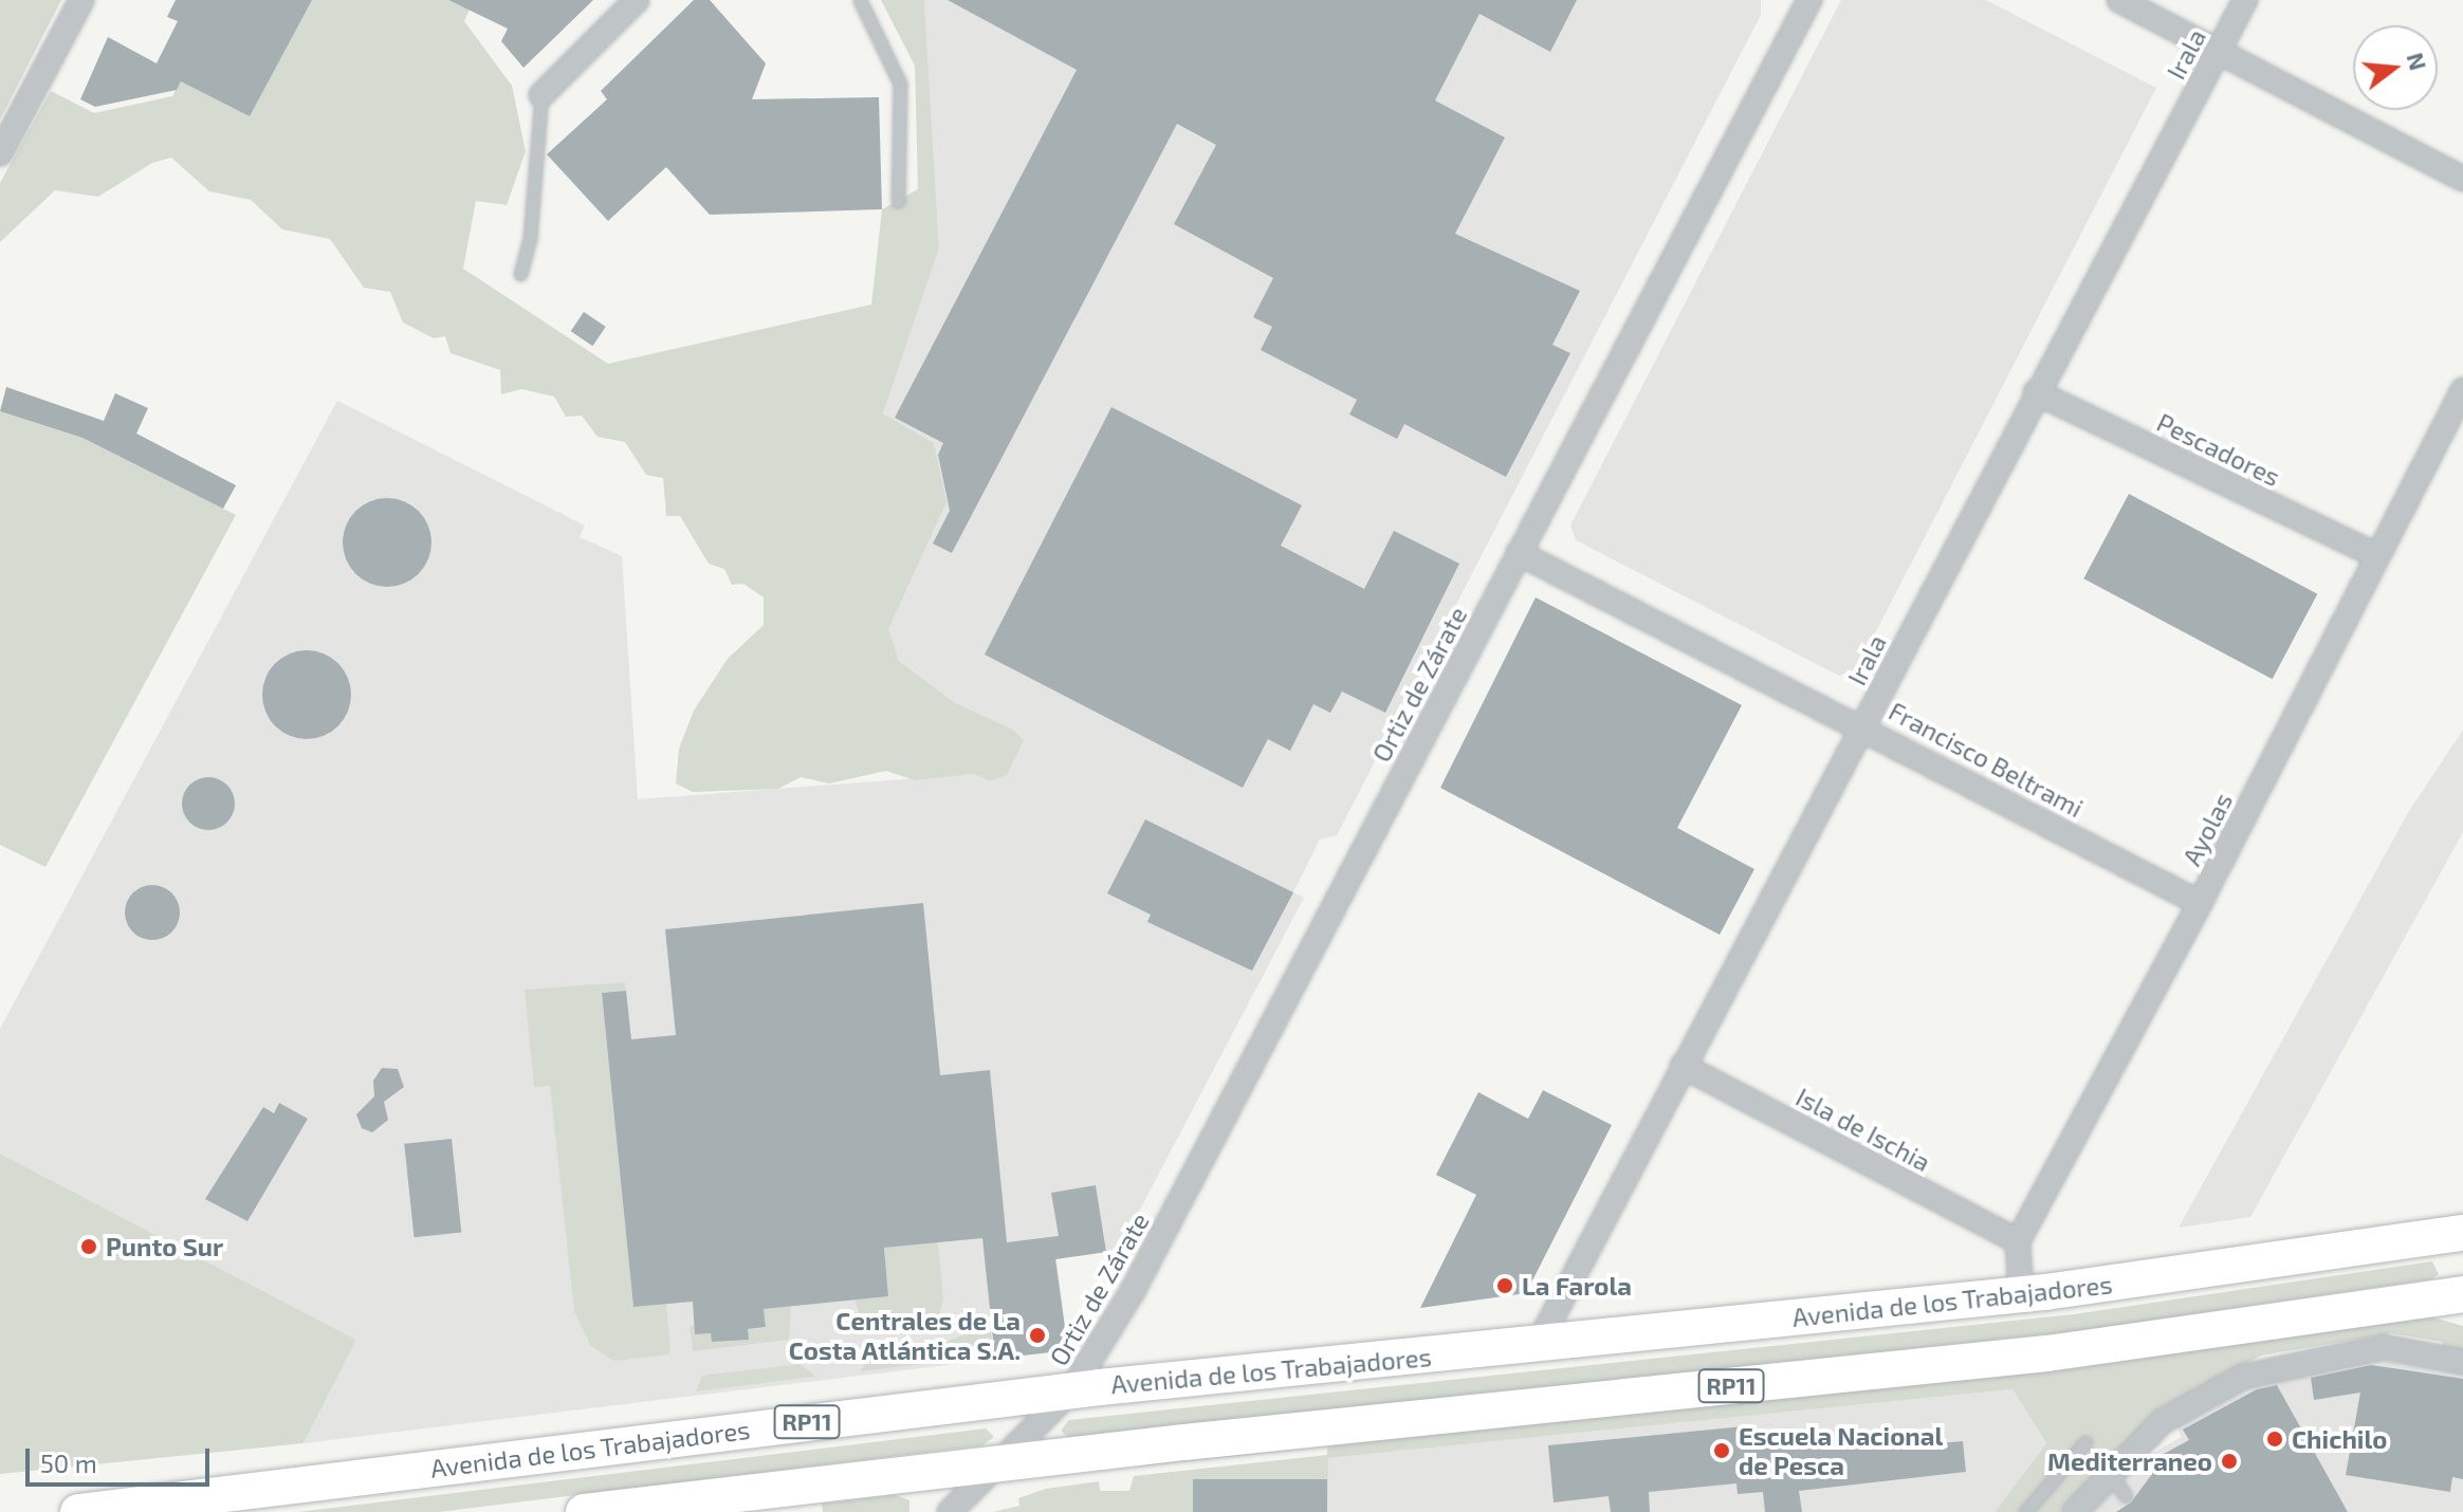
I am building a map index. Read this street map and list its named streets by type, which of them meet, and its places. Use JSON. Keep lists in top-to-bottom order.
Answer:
{
  "streets": {
    "main road": ["Avenida de los Trabajadores", "RP11"],
    "street": [
      "Irala",
      "Pescadores",
      "Ortiz de Zárate",
      "Francisco Beltrami",
      "Ayolas",
      "Isla de Ischia"
    ]
  },
  "crossings": [
    ["Irala", "Pescadores"],
    ["Irala", "Francisco Beltrami"],
    ["Irala", "Isla de Ischia"],
    ["Irala", "Avenida de los Trabajadores"],
    ["Pescadores", "Ayolas"],
    ["Ortiz de Zárate", "Francisco Beltrami"],
    ["Ortiz de Zárate", "Avenida de los Trabajadores"],
    ["Ortiz de Zárate", "RP11"],
    ["Francisco Beltrami", "Ayolas"],
    ["Ayolas", "Isla de Ischia"]
  ],
  "places": [
    "Punto Sur",
    "La Farola",
    "Centrales de La Costa Atlántica S.A.",
    "Chichilo",
    "Escuela Nacional de Pesca",
    "Mediterraneo"
  ],
  "scale_bar": "50 m",
  "north": "right"
}
